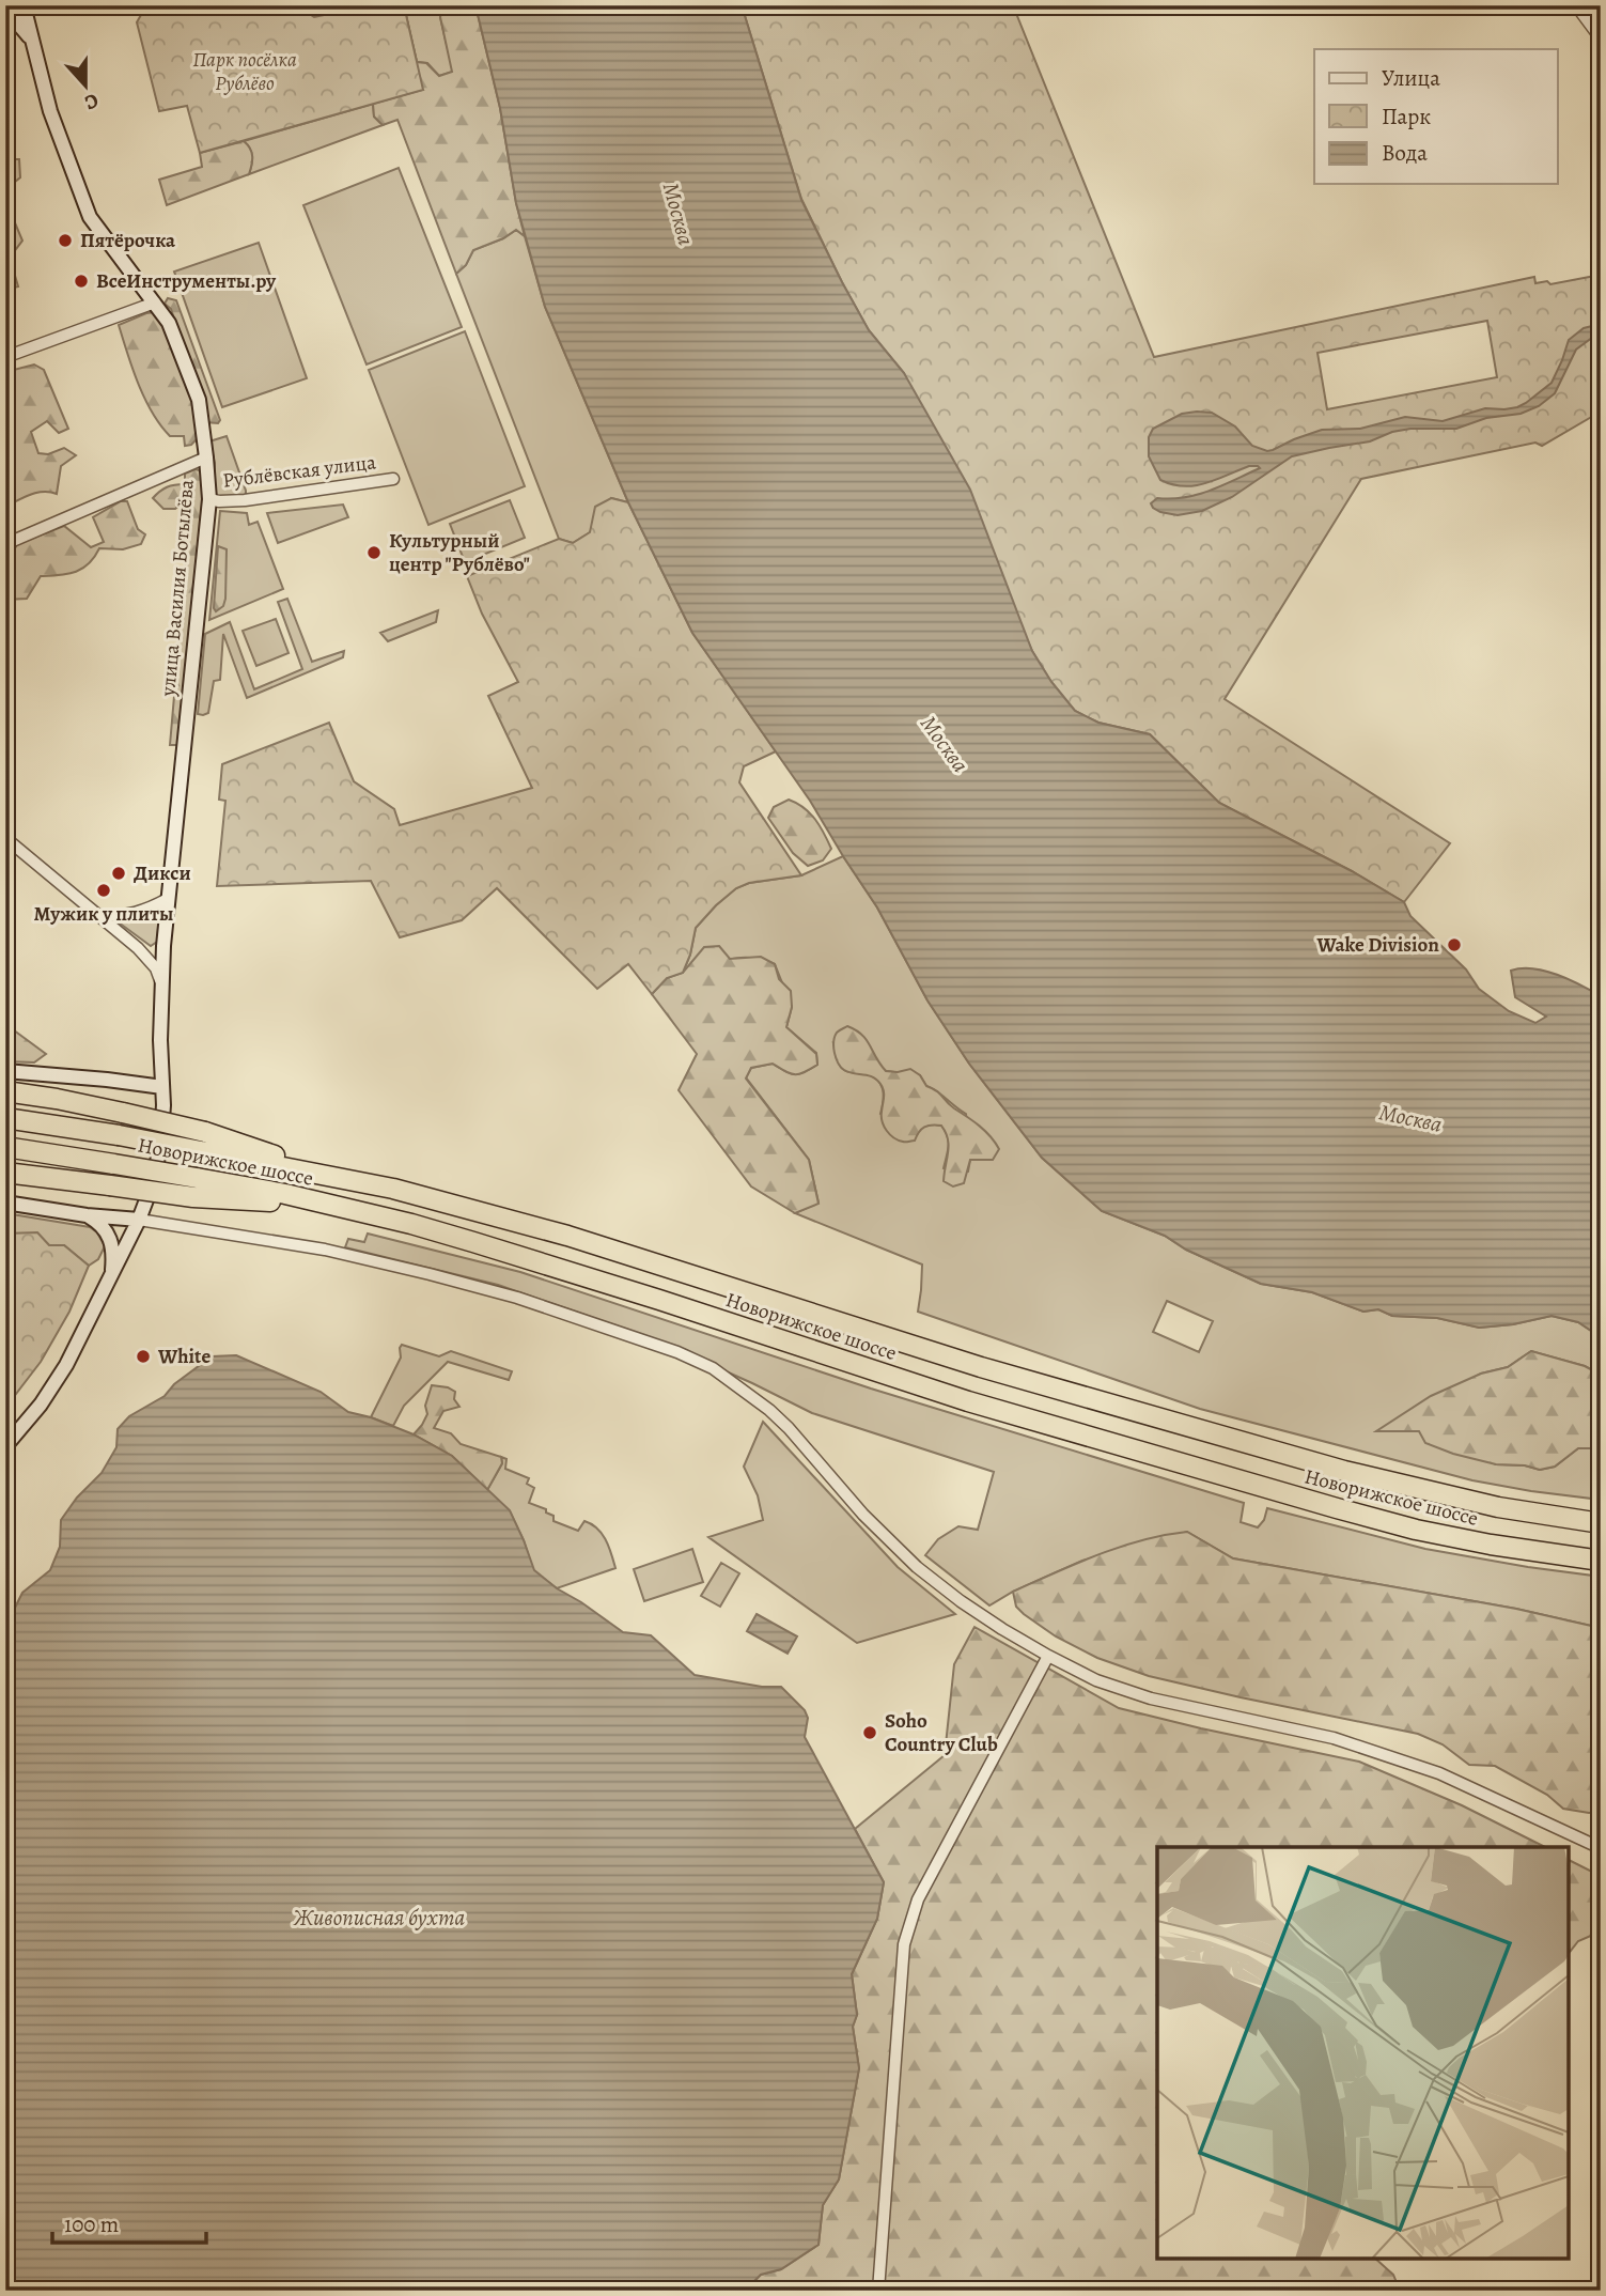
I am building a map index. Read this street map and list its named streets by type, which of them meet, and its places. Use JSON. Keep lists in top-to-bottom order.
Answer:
{
  "streets": {
    "highway": ["Новорижское шоссе"],
    "street": ["Рублёвская улица", "улица Василия Ботылёва"]
  },
  "crossings": [
    ["Рублёвская улица", "улица Василия Ботылёва"]
  ],
  "water": ["Москва", "Живописная бухта"],
  "parks": ["Парк посёлка Рублёво"],
  "places": [
    "Пятёрочка",
    "ВсеИнструменты.ру",
    "Культурный центр \"Рублёво\"",
    "Дикси",
    "Мужик у плиты",
    "Wake Division",
    "White",
    "Soho Country Club"
  ],
  "legend": ["Улица", "Парк", "Вода"],
  "scale_bar": "100 m",
  "north": "bottom"
}
